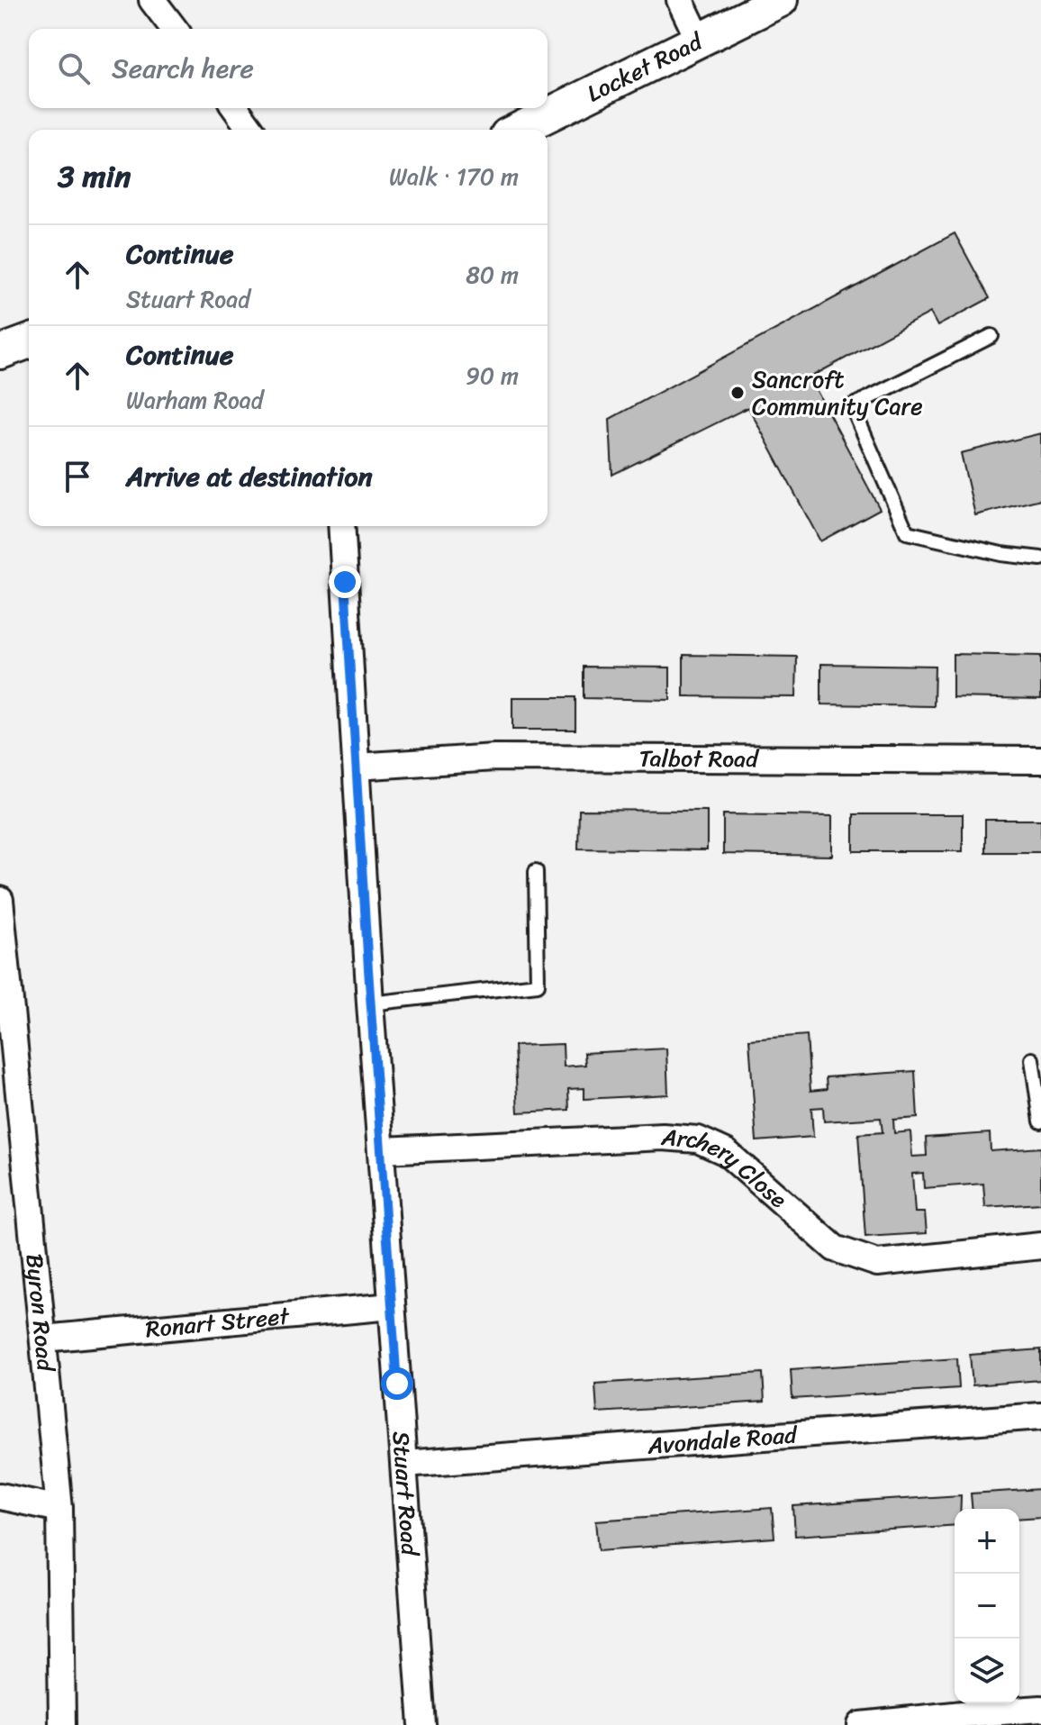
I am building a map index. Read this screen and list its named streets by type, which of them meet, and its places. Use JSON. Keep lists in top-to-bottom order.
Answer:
{
  "streets": {
    "street": [
      "Locket Road",
      "Talbot Road",
      "Archery Close",
      "Byron Road",
      "Ronart Street",
      "Avondale Road",
      "Stuart Road"
    ]
  },
  "crossings": [
    ["Talbot Road", "Stuart Road"],
    ["Archery Close", "Stuart Road"],
    ["Byron Road", "Ronart Street"],
    ["Ronart Street", "Stuart Road"],
    ["Avondale Road", "Stuart Road"]
  ],
  "places": ["Sancroft Community Care"],
  "page": {
    "search": "Search here",
    "heading": ["3 min", "Walk · 170 m"],
    "list": [
      ["Continue", "Stuart Road", "80 m"],
      ["Continue", "Warham Road", "90 m"],
      "Arrive at destination"
    ],
    "map_buttons": ["+", "−"]
  }
}
